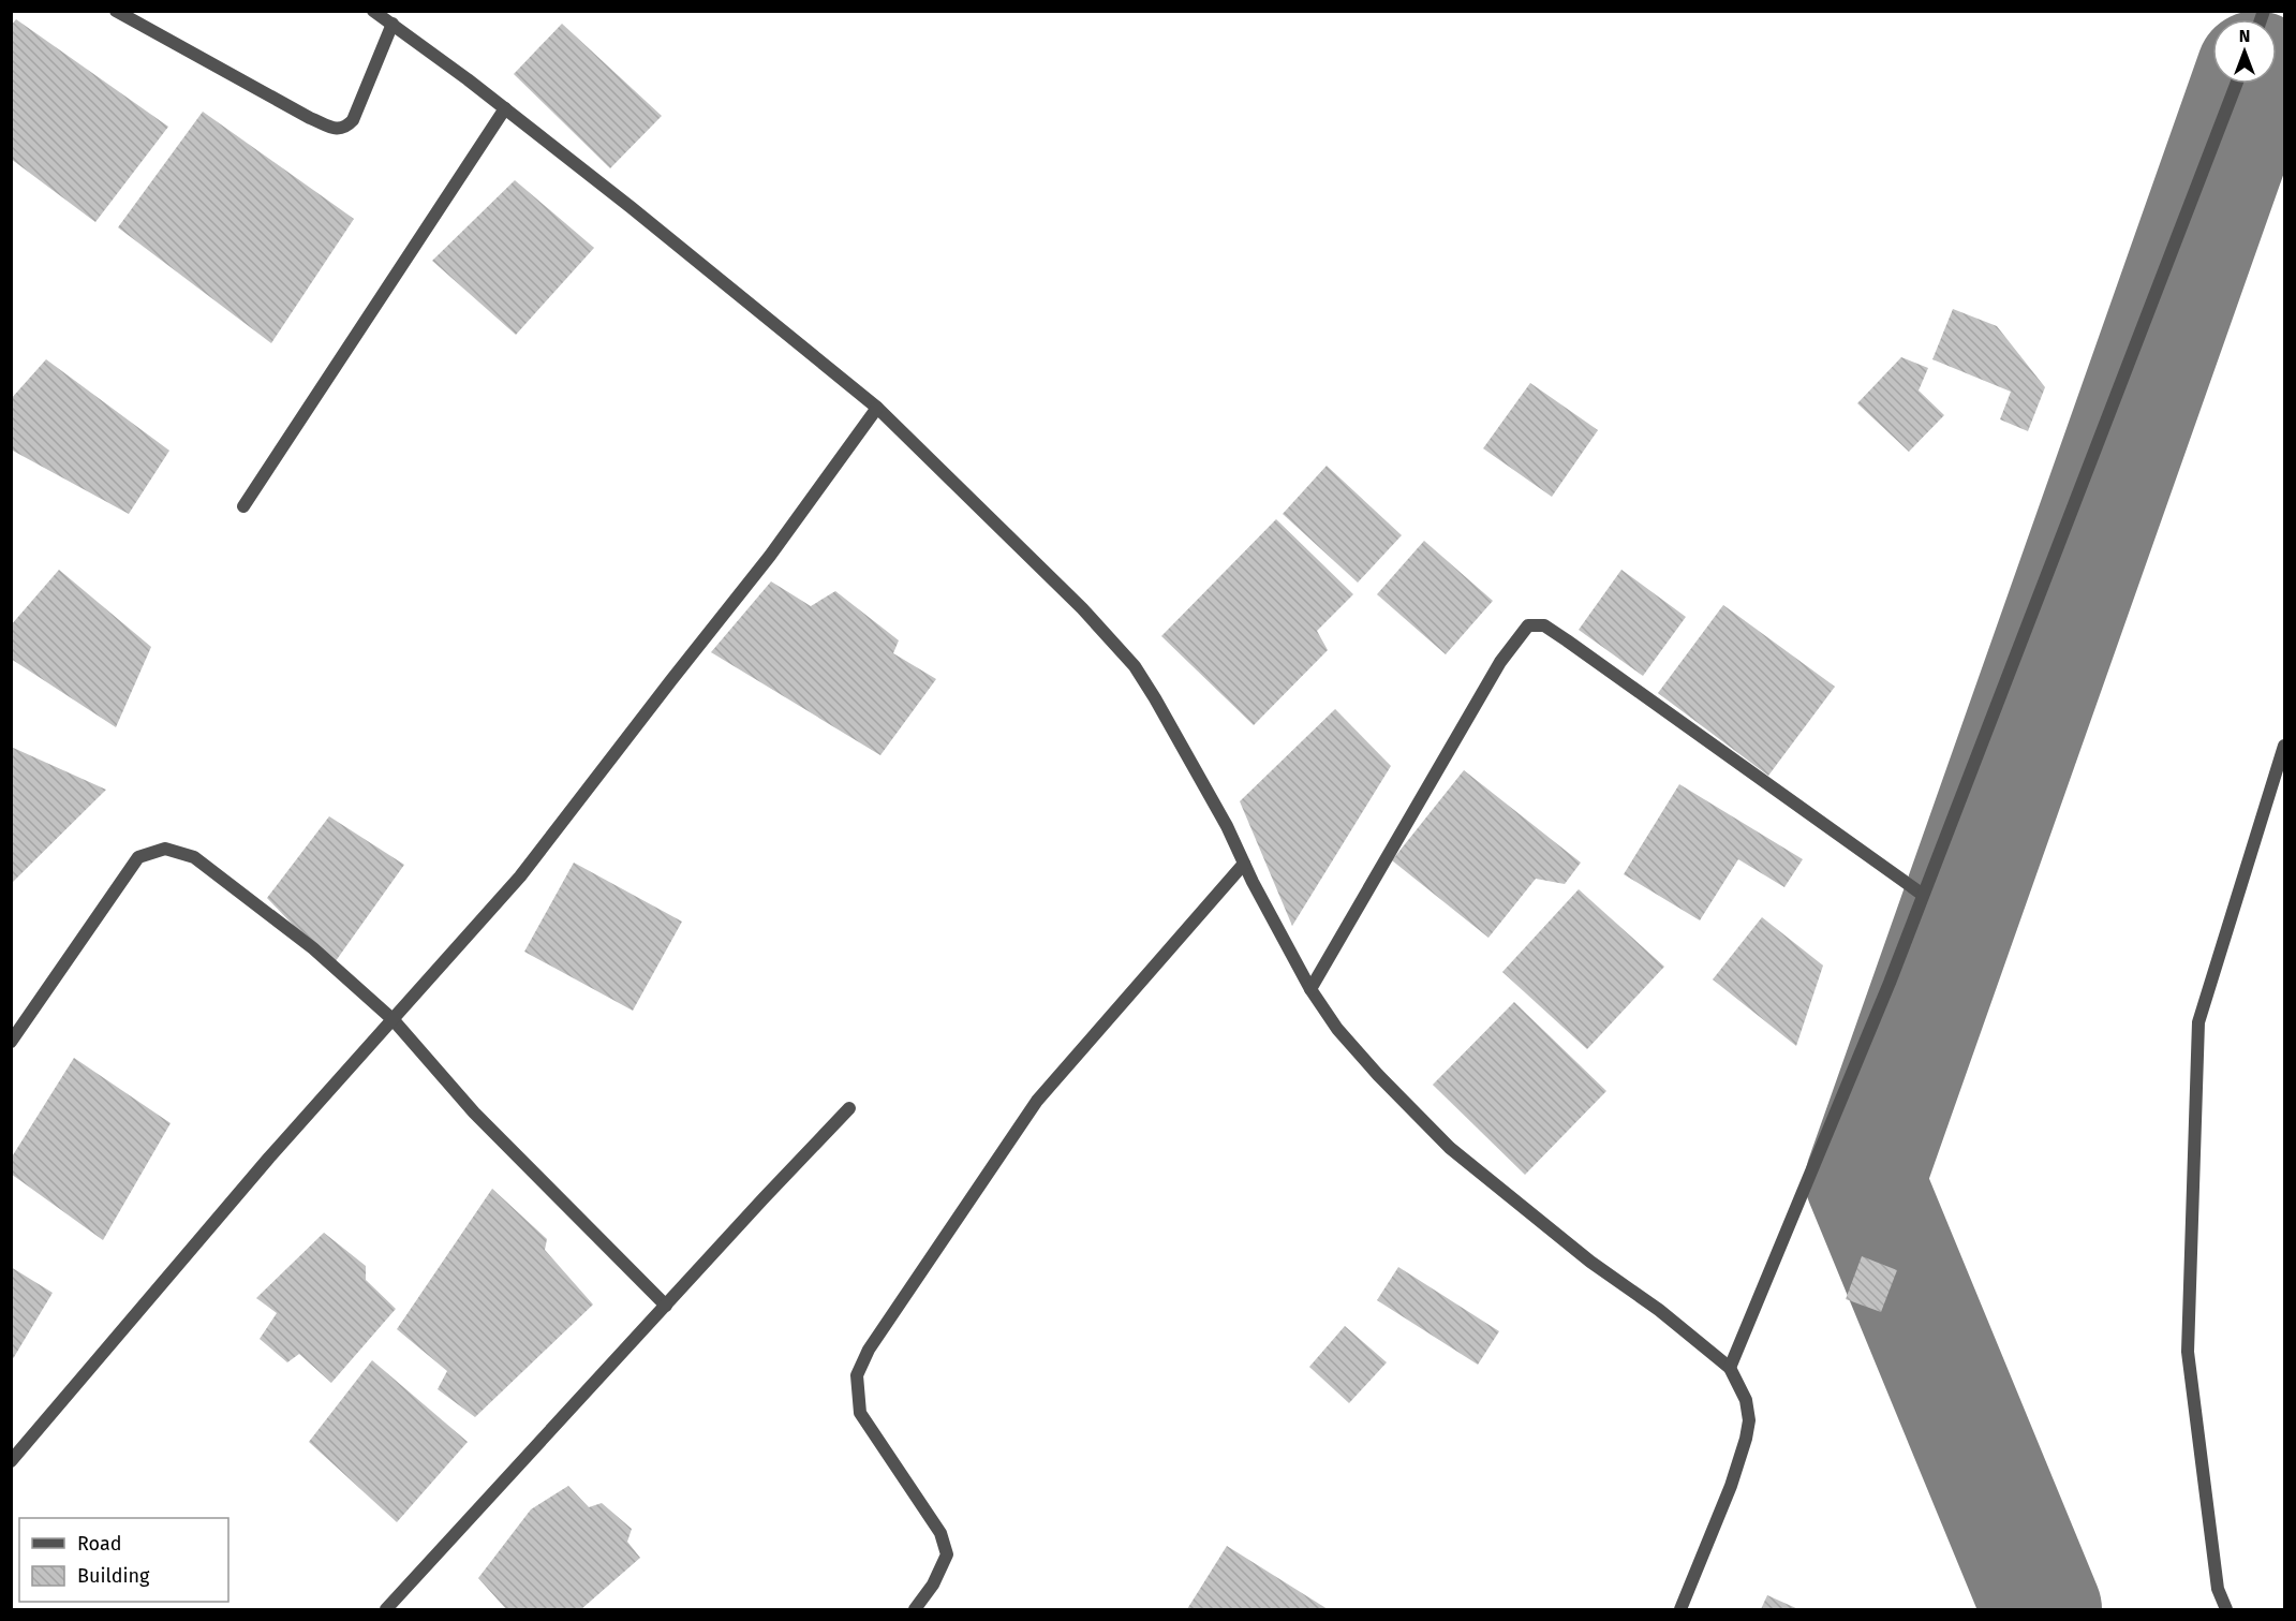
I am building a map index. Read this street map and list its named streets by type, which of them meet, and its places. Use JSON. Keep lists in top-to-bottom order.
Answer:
{
  "legend": ["Road", "Building"],
  "north": "top"
}
